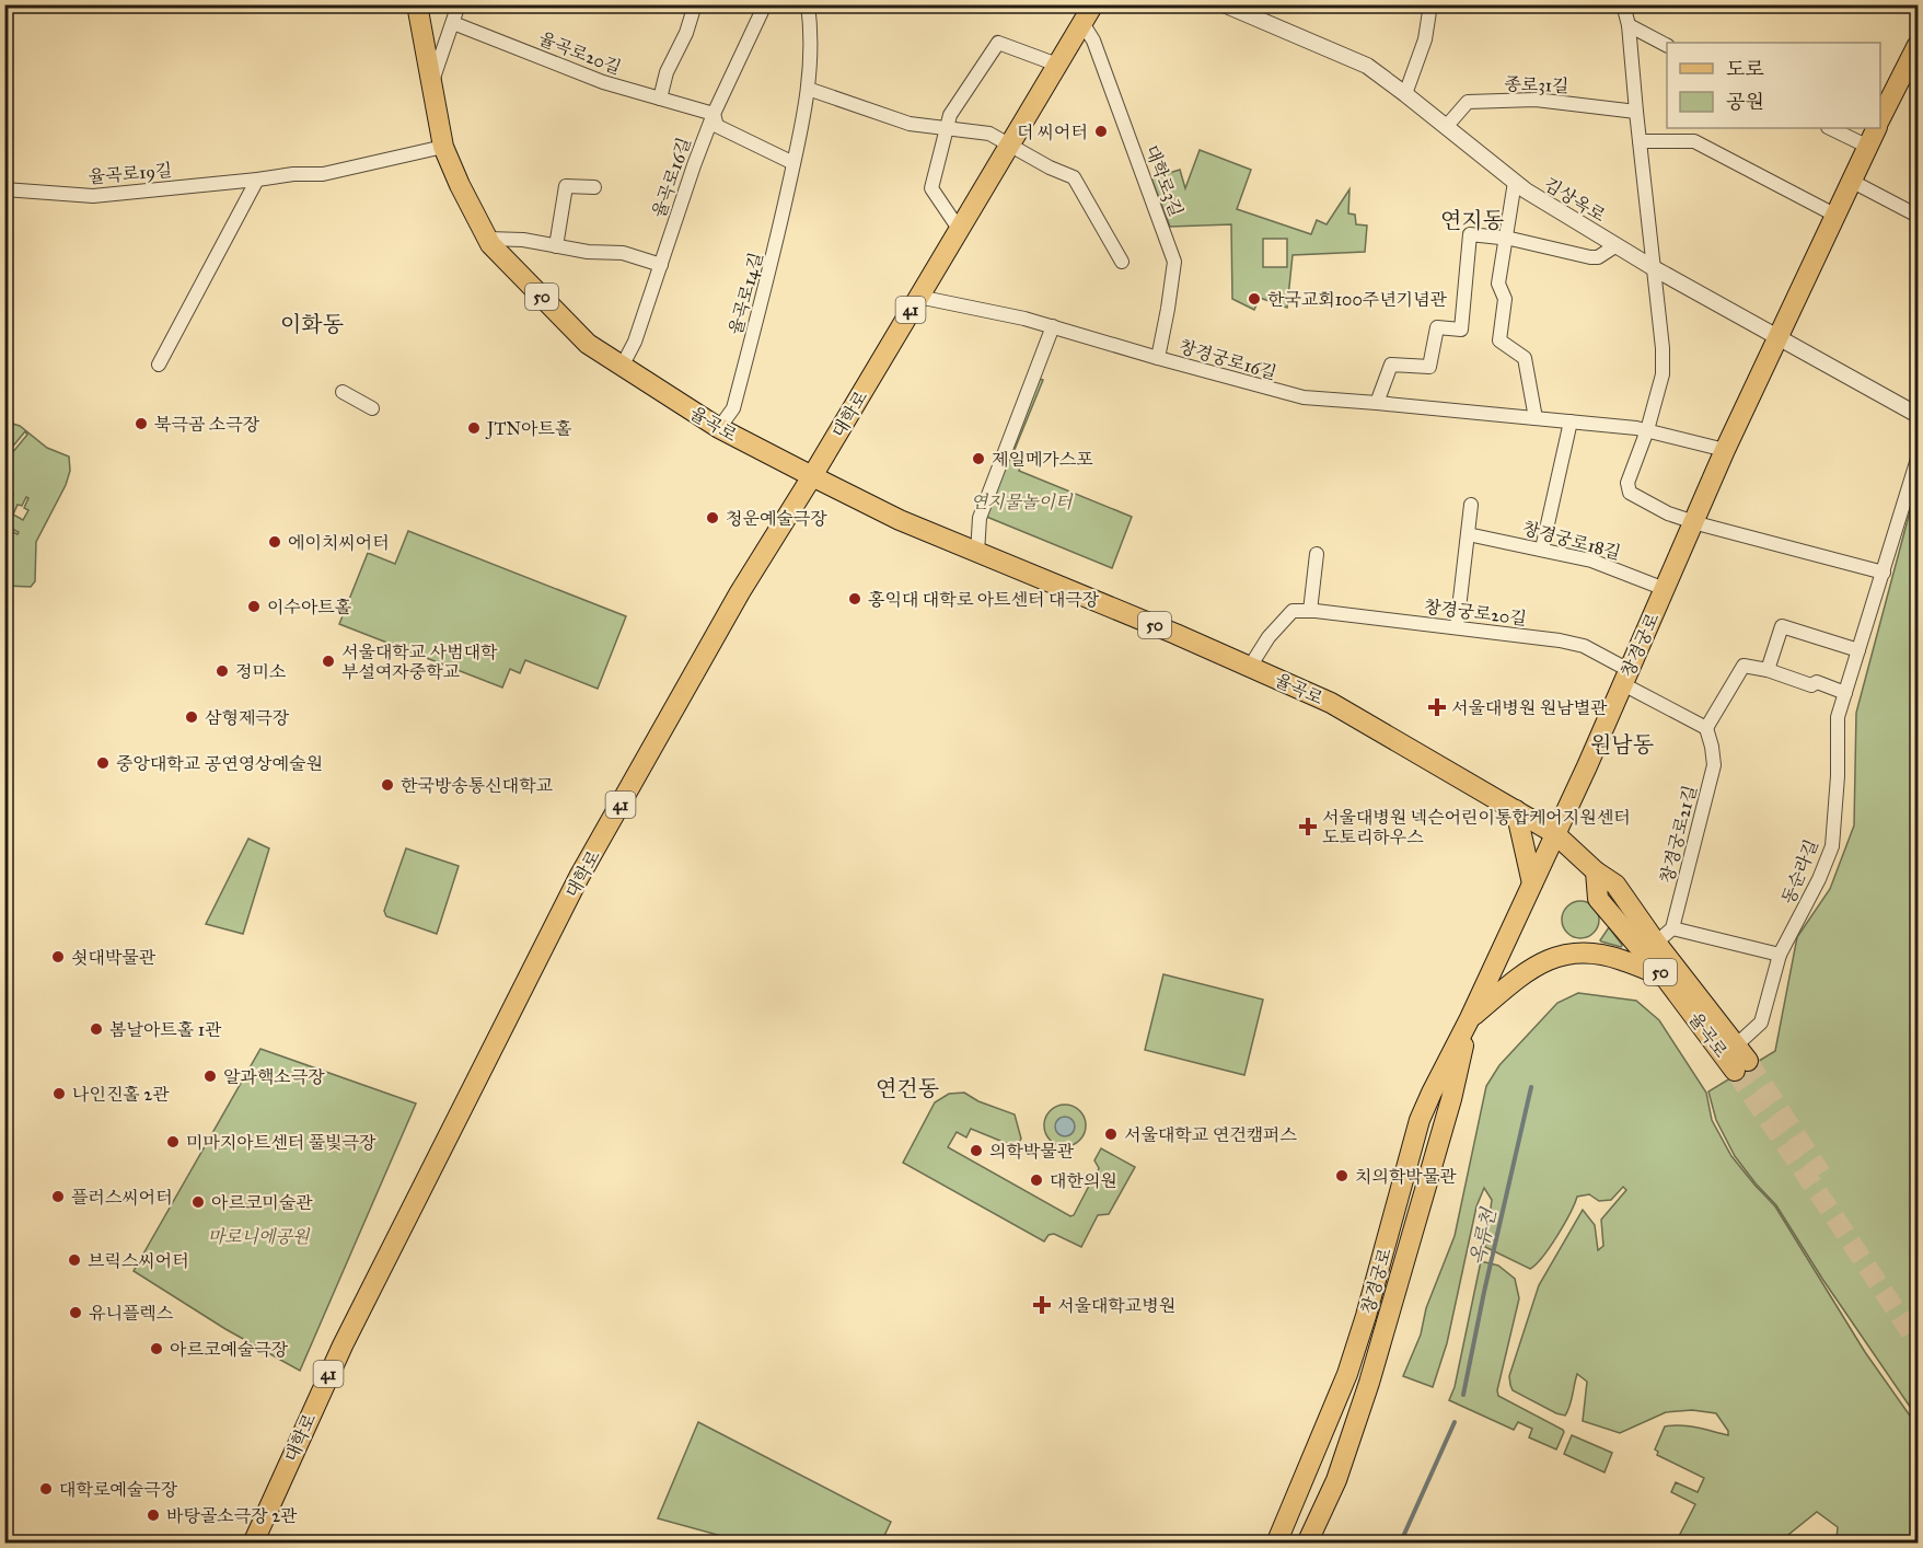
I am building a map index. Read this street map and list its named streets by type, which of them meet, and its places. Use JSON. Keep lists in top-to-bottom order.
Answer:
{
  "streets": {
    "main road": [
      "50",
      "41",
      "대학로",
      "율곡로",
      "창경궁로"
    ],
    "street": [
      "율곡로20길",
      "종로31길",
      "율곡로19길",
      "율곡로16길",
      "대학로3길",
      "김상옥로",
      "율곡로14길",
      "창경궁로16길",
      "창경궁로18길",
      "창경궁로20길",
      "창경궁로21길",
      "동순라길"
    ]
  },
  "crossings": [
    ["율곡로20길", "율곡로16길"],
    ["종로31길", "김상옥로"],
    ["율곡로19길", "율곡로"],
    ["율곡로16길", "율곡로"],
    ["대학로3길", "창경궁로16길"],
    ["대학로3길", "대학로"],
    ["김상옥로", "창경궁로"],
    ["율곡로14길", "율곡로"],
    ["창경궁로16길", "대학로"],
    ["창경궁로16길", "창경궁로"],
    ["대학로", "율곡로"],
    ["율곡로", "창경궁로20길"],
    ["율곡로", "창경궁로"],
    ["율곡로", "동순라길"],
    ["창경궁로18길", "창경궁로"],
    ["창경궁로20길", "창경궁로"]
  ],
  "districts": [
    "연지동",
    "이화동",
    "원남동",
    "연건동"
  ],
  "water": ["옥류천"],
  "parks": ["연지물놀이터", "마로니에공원"],
  "places": {
    "other": [
      "더 씨어터",
      "한국교회100주년기념관",
      "북극곰 소극장",
      "JTN아트홀",
      "제일메가스포",
      "청운예술극장",
      "에이치씨어터",
      "홍익대 대학로 아트센터 대극장",
      "이수아트홀",
      "서울대학교 사범대학 부설여자중학교",
      "정미소",
      "삼형제극장",
      "중앙대학교 공연영상예술원",
      "한국방송통신대학교",
      "쇳대박물관",
      "봄날아트홀 1관",
      "알과핵소극장",
      "나인진홀 2관",
      "서울대학교 연건캠퍼스",
      "미마지아트센터 풀빛극장",
      "의학박물관",
      "치의학박물관",
      "대한의원",
      "플러스씨어터",
      "아르코미술관",
      "브릭스씨어터",
      "유니플렉스",
      "아르코예술극장",
      "대학로예술극장",
      "바탕골소극장 2관"
    ],
    "health": ["서울대병원 원남별관", "서울대병원 넥슨어린이통합케어지원센터 도토리하우스", "서울대학교병원"]
  },
  "legend": ["도로", "공원"]
}
